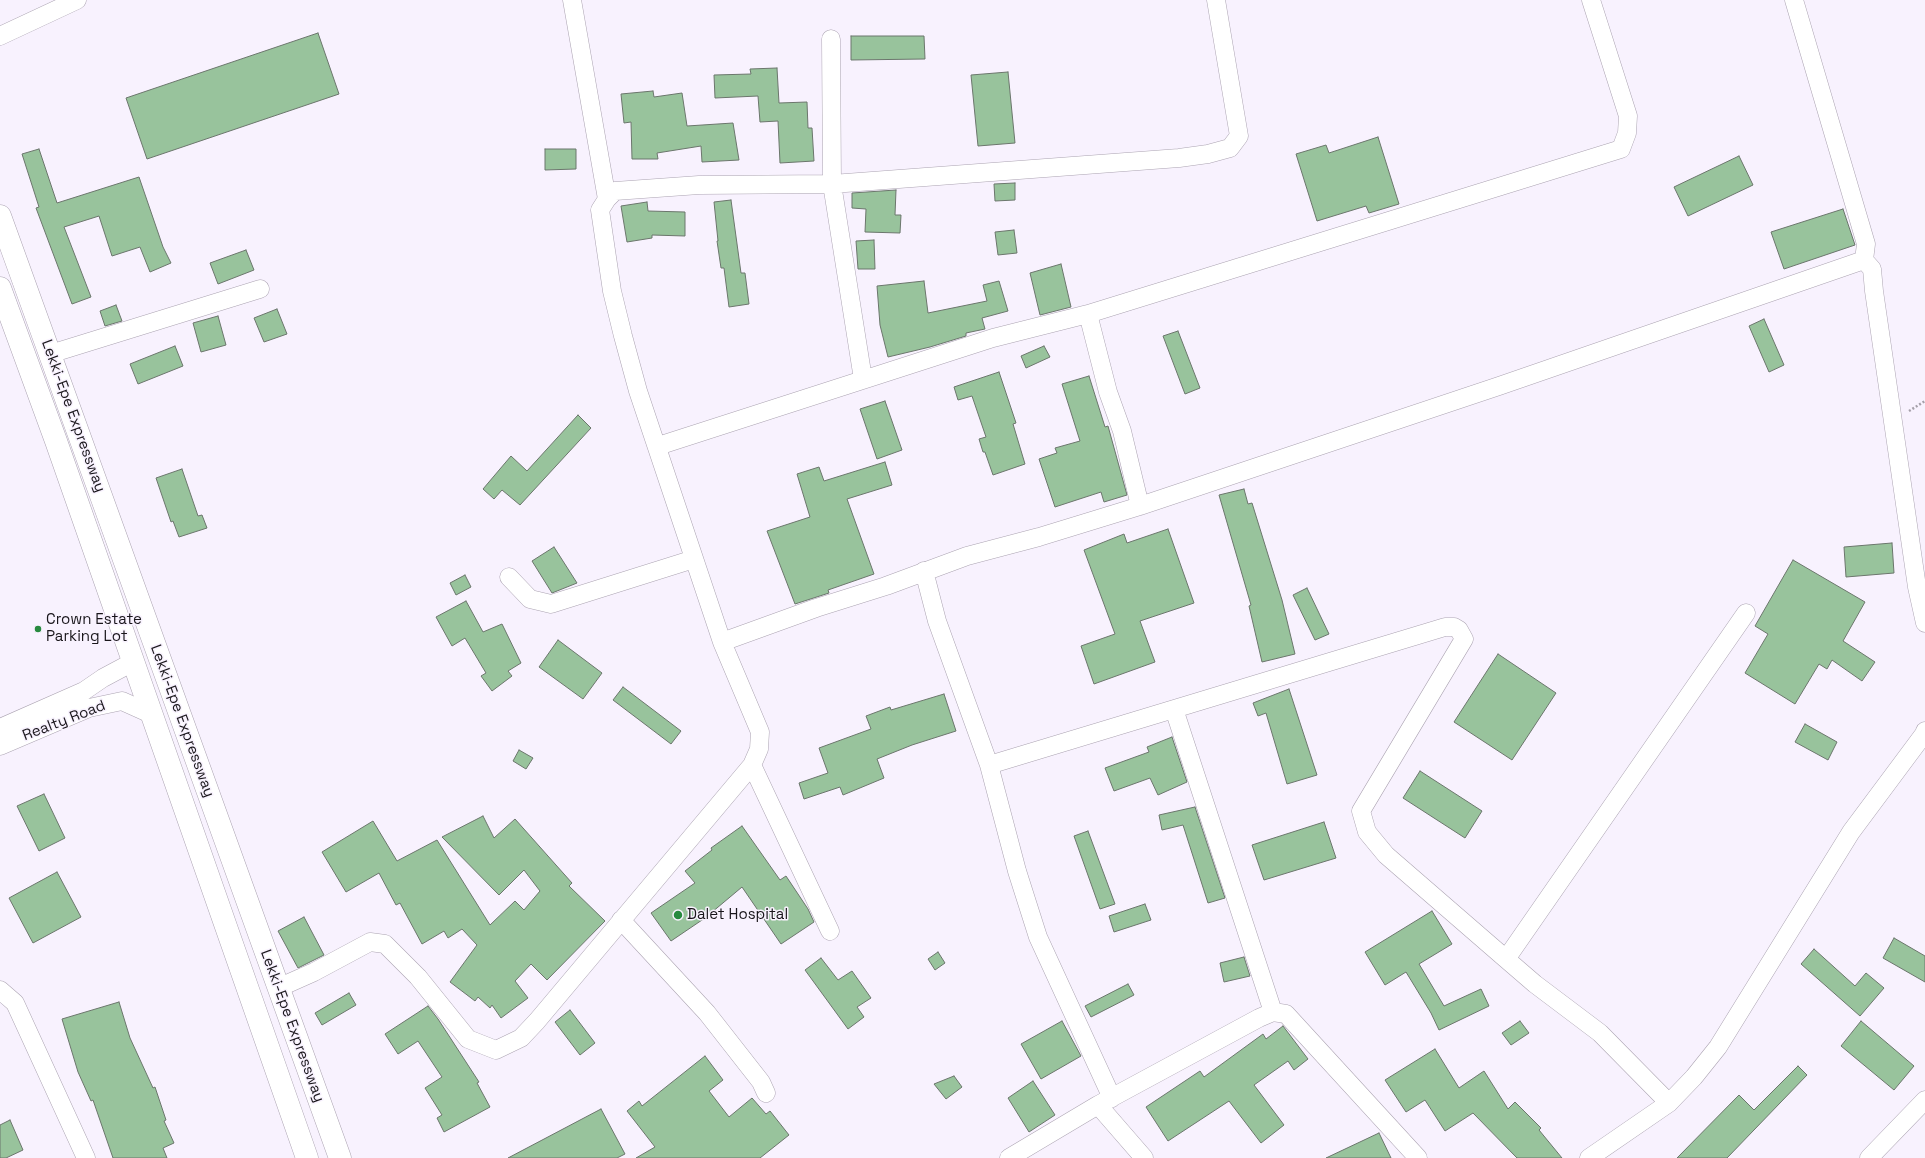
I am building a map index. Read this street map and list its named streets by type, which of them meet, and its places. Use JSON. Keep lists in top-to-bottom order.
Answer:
{
  "streets": {
    "highway": ["Lekki-Epe Expressway"],
    "street": ["Realty Road"]
  },
  "crossings": [
    ["Lekki-Epe Expressway", "Realty Road"]
  ],
  "places": ["Crown Estate Parking Lot", "Dalet Hospital"]
}
